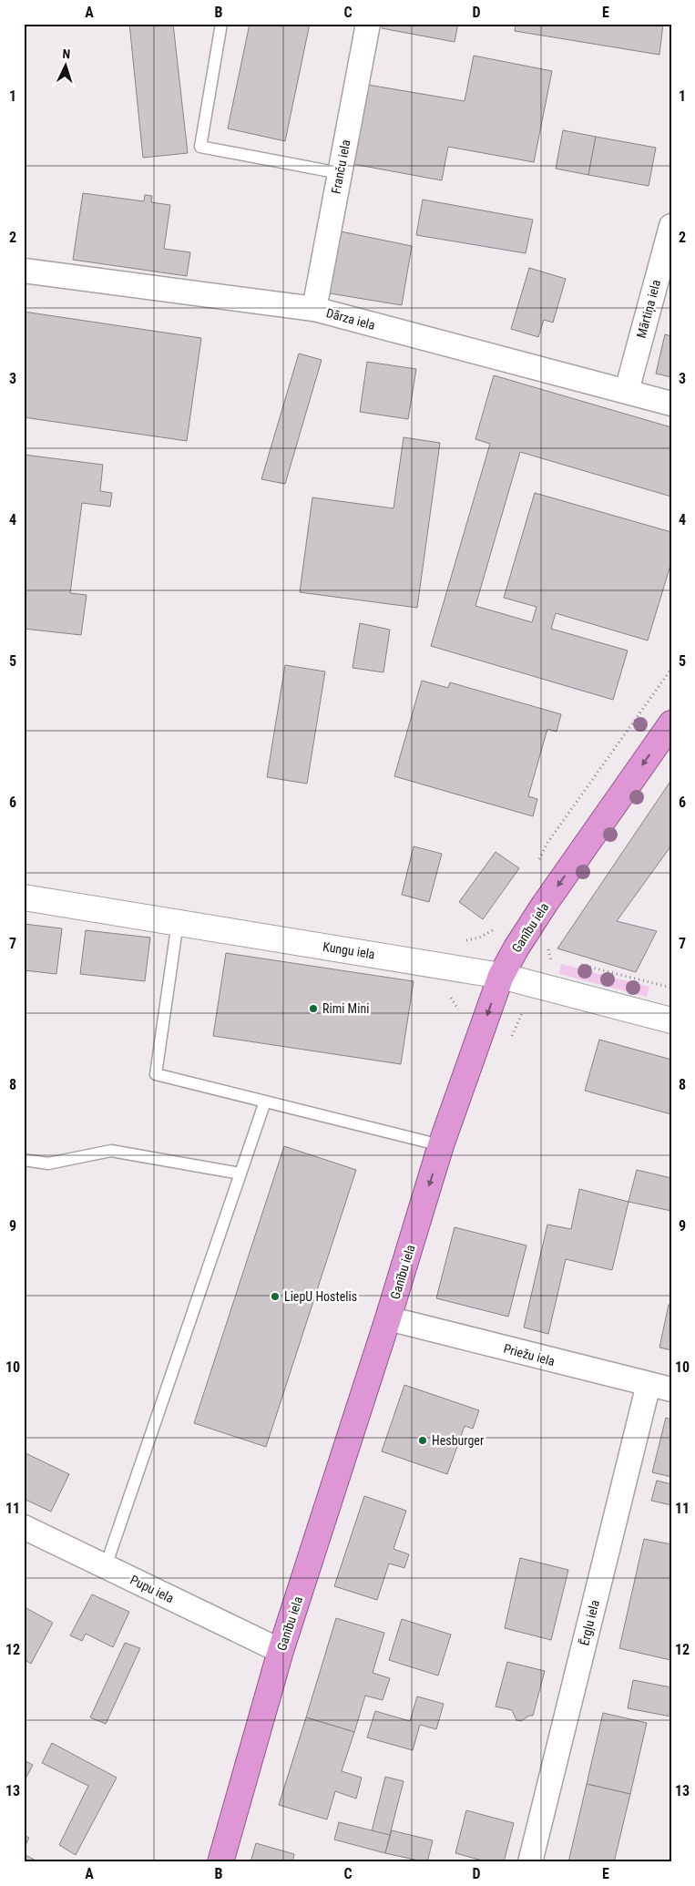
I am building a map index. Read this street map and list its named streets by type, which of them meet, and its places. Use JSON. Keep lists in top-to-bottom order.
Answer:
{
  "streets": {
    "highway": ["Ganību iela"],
    "street": [
      "Franču iela",
      "Mārtiņa iela",
      "Dārza iela",
      "Kungu iela",
      "Priežu iela",
      "Pupu iela",
      "Ērgļu iela"
    ]
  },
  "crossings": [
    ["Franču iela", "Dārza iela"],
    ["Mārtiņa iela", "Dārza iela"],
    ["Ganību iela", "Kungu iela"],
    ["Ganību iela", "Priežu iela"],
    ["Ganību iela", "Pupu iela"],
    ["Priežu iela", "Ērgļu iela"]
  ],
  "one_way": ["Ganību iela"],
  "places": ["Rimi Mini", "LiepU Hostelis", "Hesburger"],
  "north": "top",
  "grid": {
    "columns": [
      "A",
      "B",
      "C",
      "D",
      "E"
    ],
    "rows": [
      "1",
      "2",
      "3",
      "4",
      "5",
      "6",
      "7",
      "8",
      "9",
      "10",
      "11",
      "12",
      "13"
    ]
  }
}
